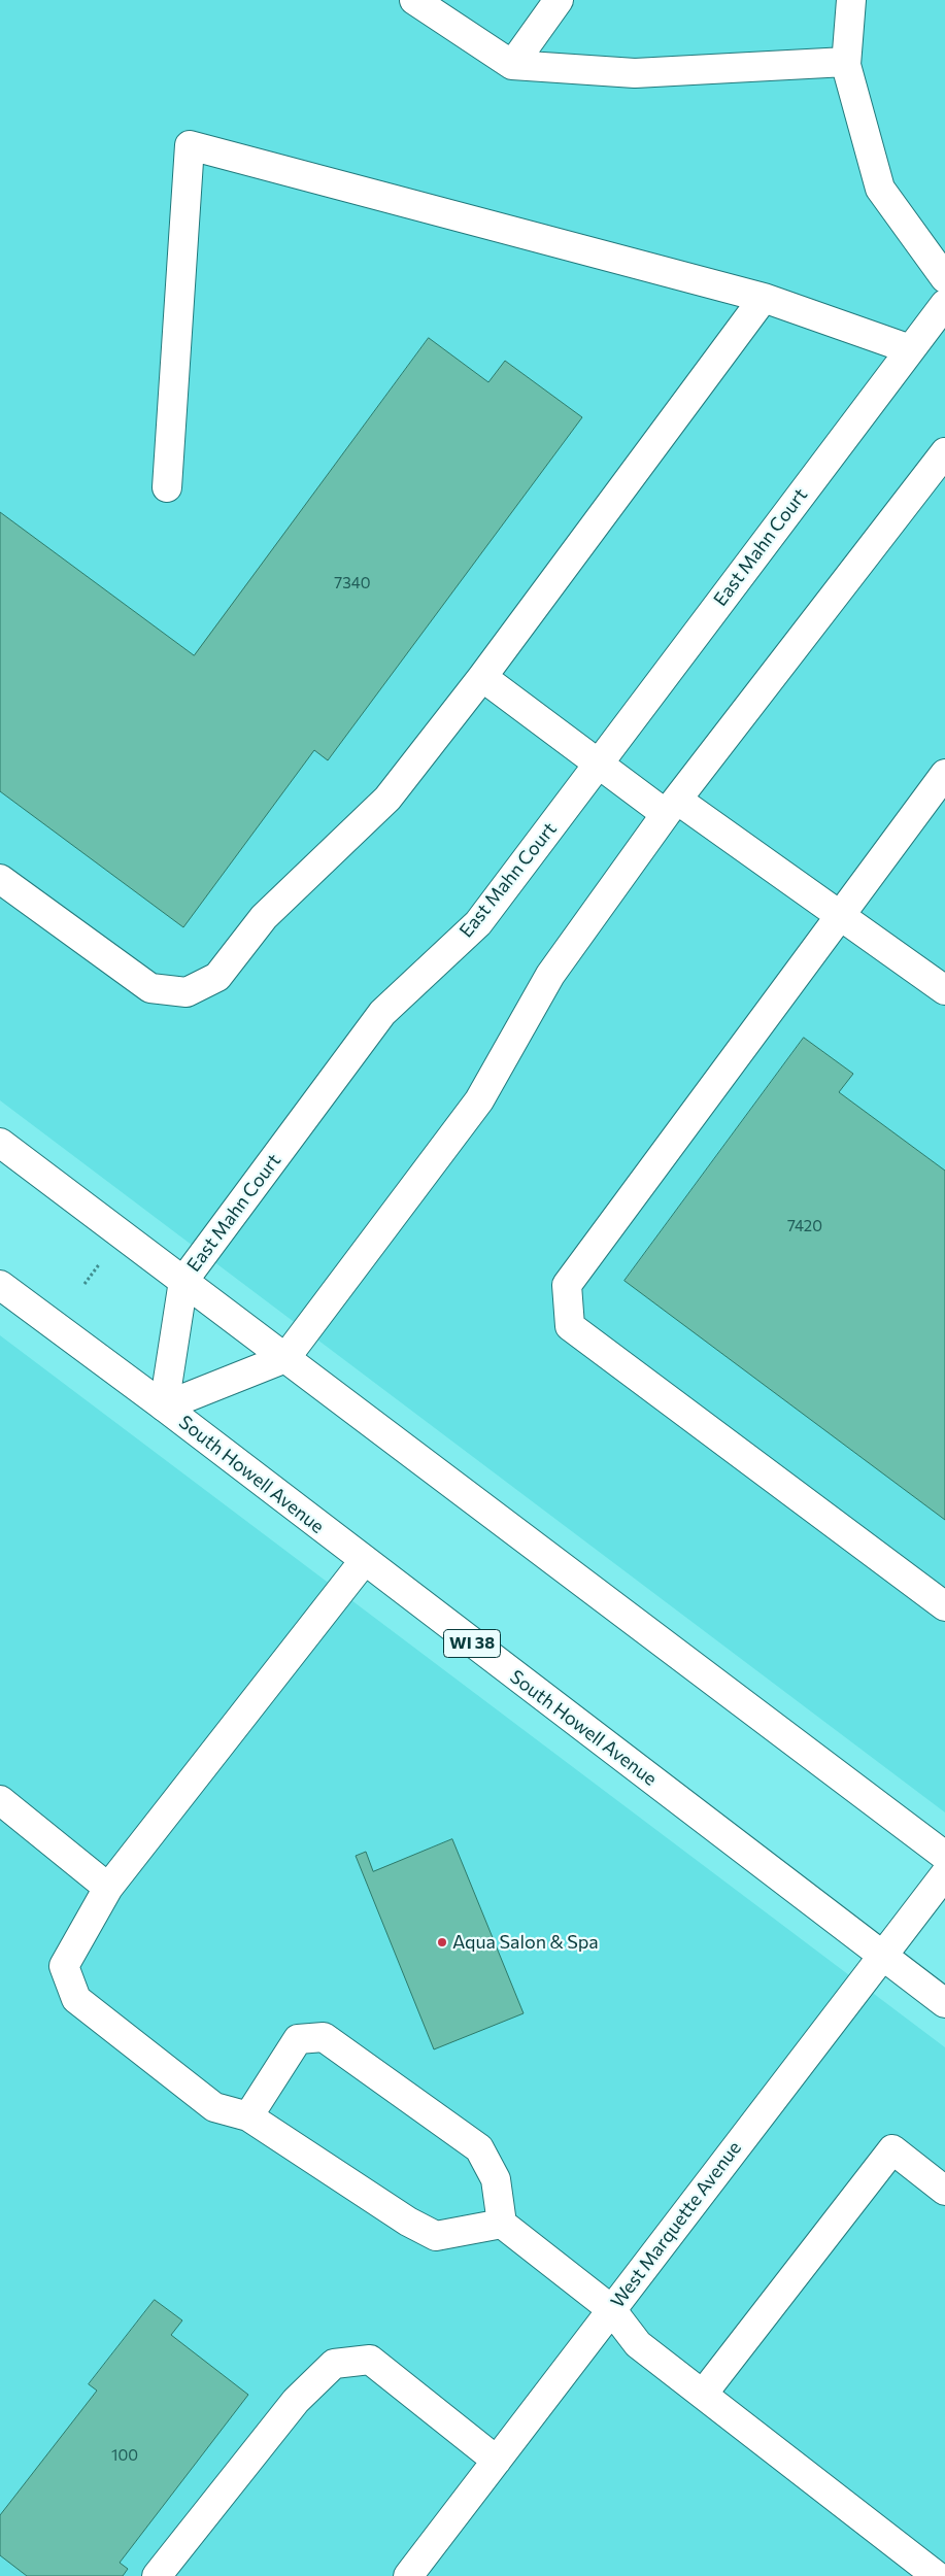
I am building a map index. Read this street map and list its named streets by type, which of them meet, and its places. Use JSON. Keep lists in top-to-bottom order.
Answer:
{
  "streets": {
    "street": [
      "East Mahn Court",
      "South Howell Avenue",
      "WI 38",
      "West Marquette Avenue"
    ]
  },
  "crossings": [
    ["East Mahn Court", "South Howell Avenue"],
    ["South Howell Avenue", "West Marquette Avenue"]
  ],
  "places": ["Aqua Salon & Spa"],
  "house_numbers": ["7340", "7420", "100"]
}
